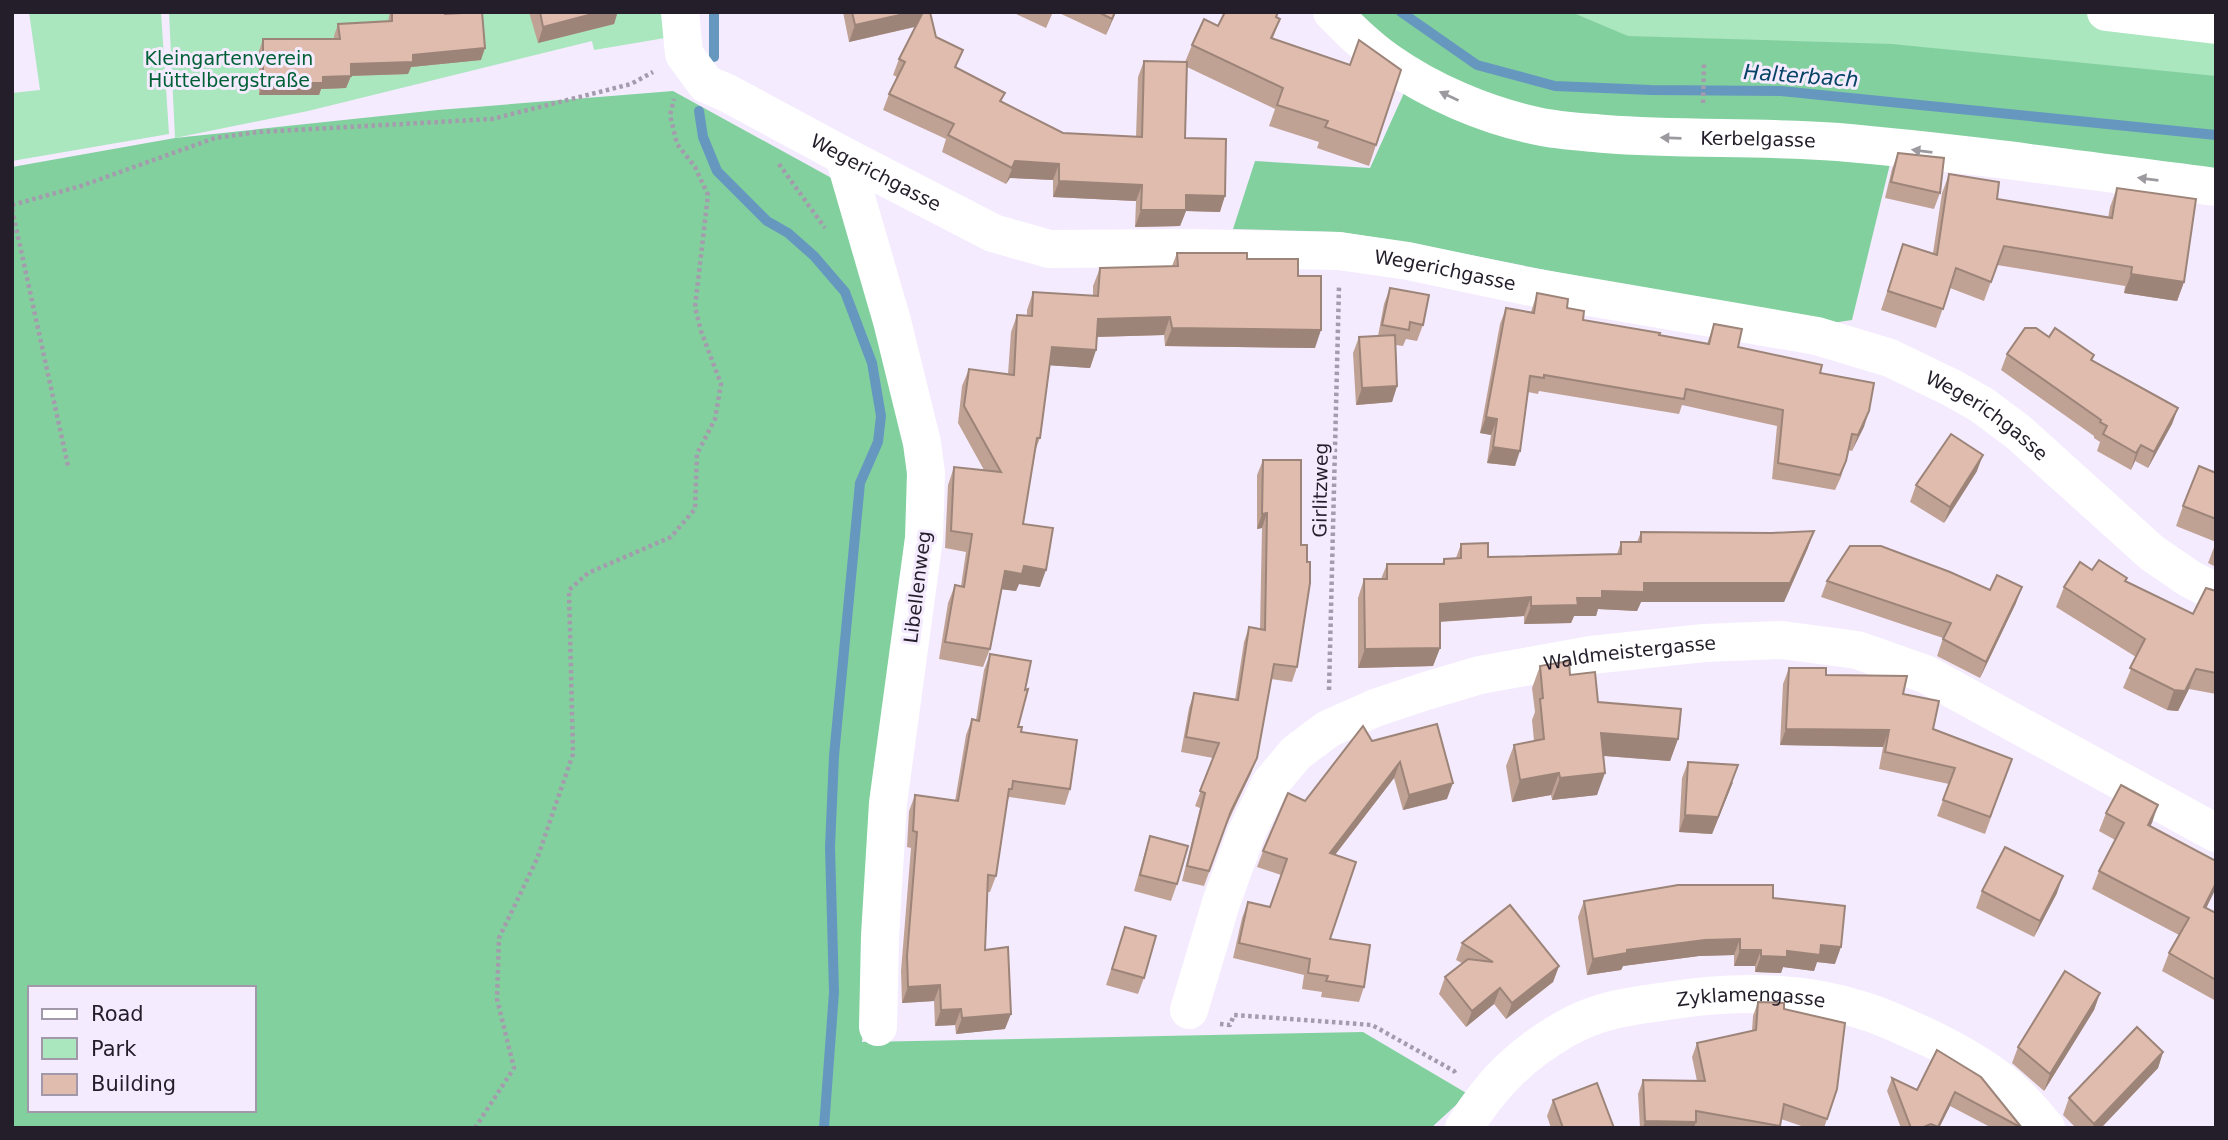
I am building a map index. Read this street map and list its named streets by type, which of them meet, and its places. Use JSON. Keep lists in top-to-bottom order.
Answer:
{
  "streets": {
    "street": [
      "Kerbelgasse",
      "Wegerichgasse",
      "Libellenweg",
      "Waldmeistergasse",
      "Zyklamengasse"
    ],
    "path": ["Girlitzweg"]
  },
  "crossings": [
    ["Wegerichgasse", "Girlitzweg"],
    ["Wegerichgasse", "Libellenweg"],
    ["Girlitzweg", "Waldmeistergasse"]
  ],
  "one_way": ["Kerbelgasse"],
  "water": ["Halterbach"],
  "parks": ["Kleingartenverein Hüttelbergstraße"],
  "legend": ["Road", "Park", "Building"]
}
